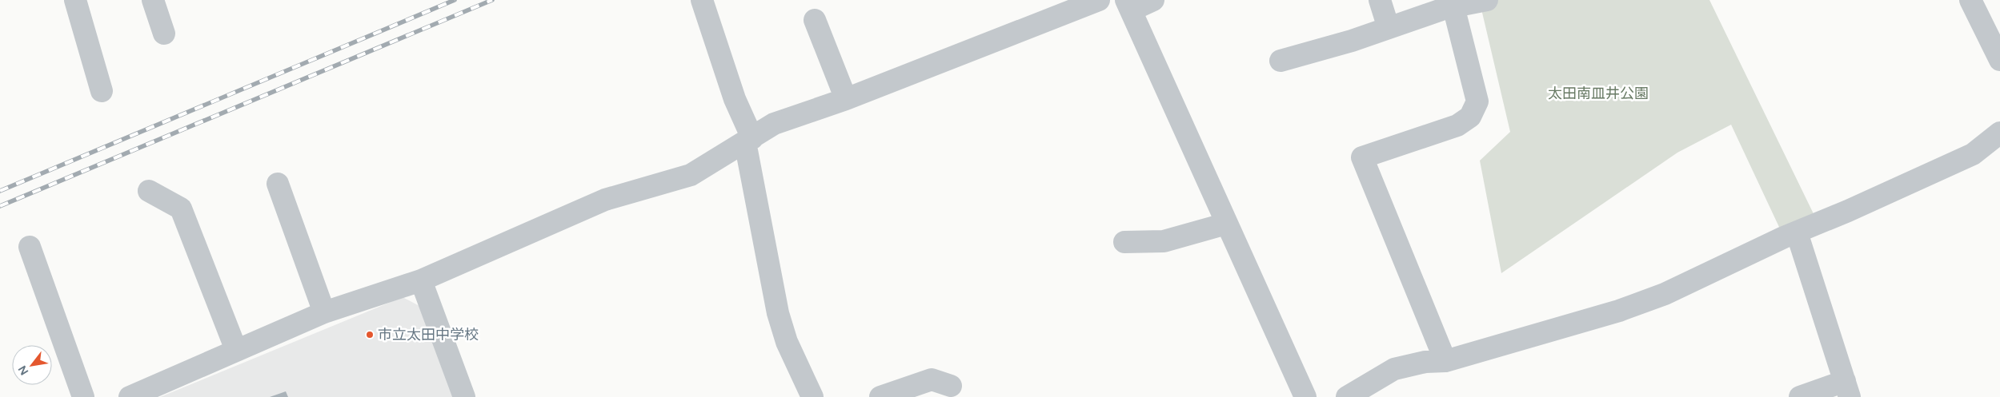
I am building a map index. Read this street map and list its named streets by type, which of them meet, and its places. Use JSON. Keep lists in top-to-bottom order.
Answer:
{
  "parks": ["太田南皿井公園"],
  "places": ["市立太田中学校"],
  "north": "bottom left"
}
